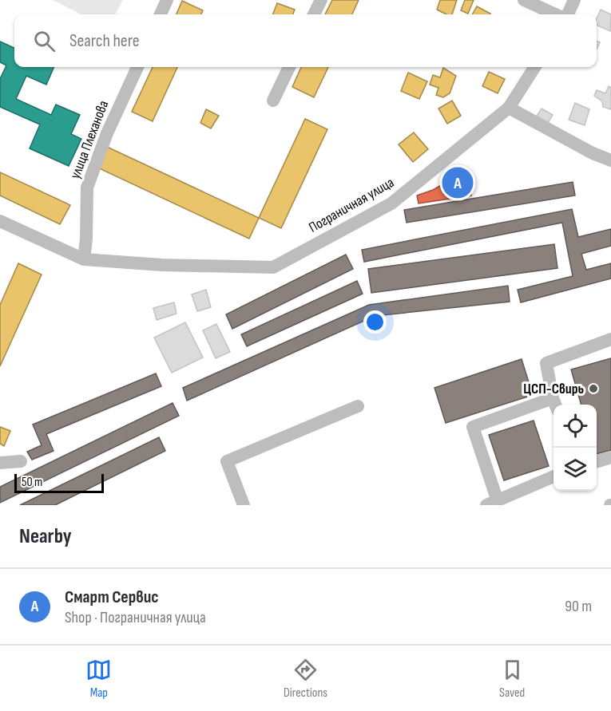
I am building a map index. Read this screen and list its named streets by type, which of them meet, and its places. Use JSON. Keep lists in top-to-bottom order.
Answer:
{
  "streets": {
    "street": ["улица Плеханова", "Пограничная улица"]
  },
  "crossings": [
    ["улица Плеханова", "Пограничная улица"]
  ],
  "places": ["ЦСП-Свирь"],
  "scale_bar": "50 m",
  "page": {
    "search": "Search here",
    "pins": "A",
    "scale": "50 m",
    "heading": "Nearby",
    "list": [
      {
        "mark": "A",
        "name": "Смарт Сервис",
        "note": "Shop · Пограничная улица",
        "value": "90 m"
      }
    ],
    "nav": ["Map", "Directions", "Saved"]
  }
}
